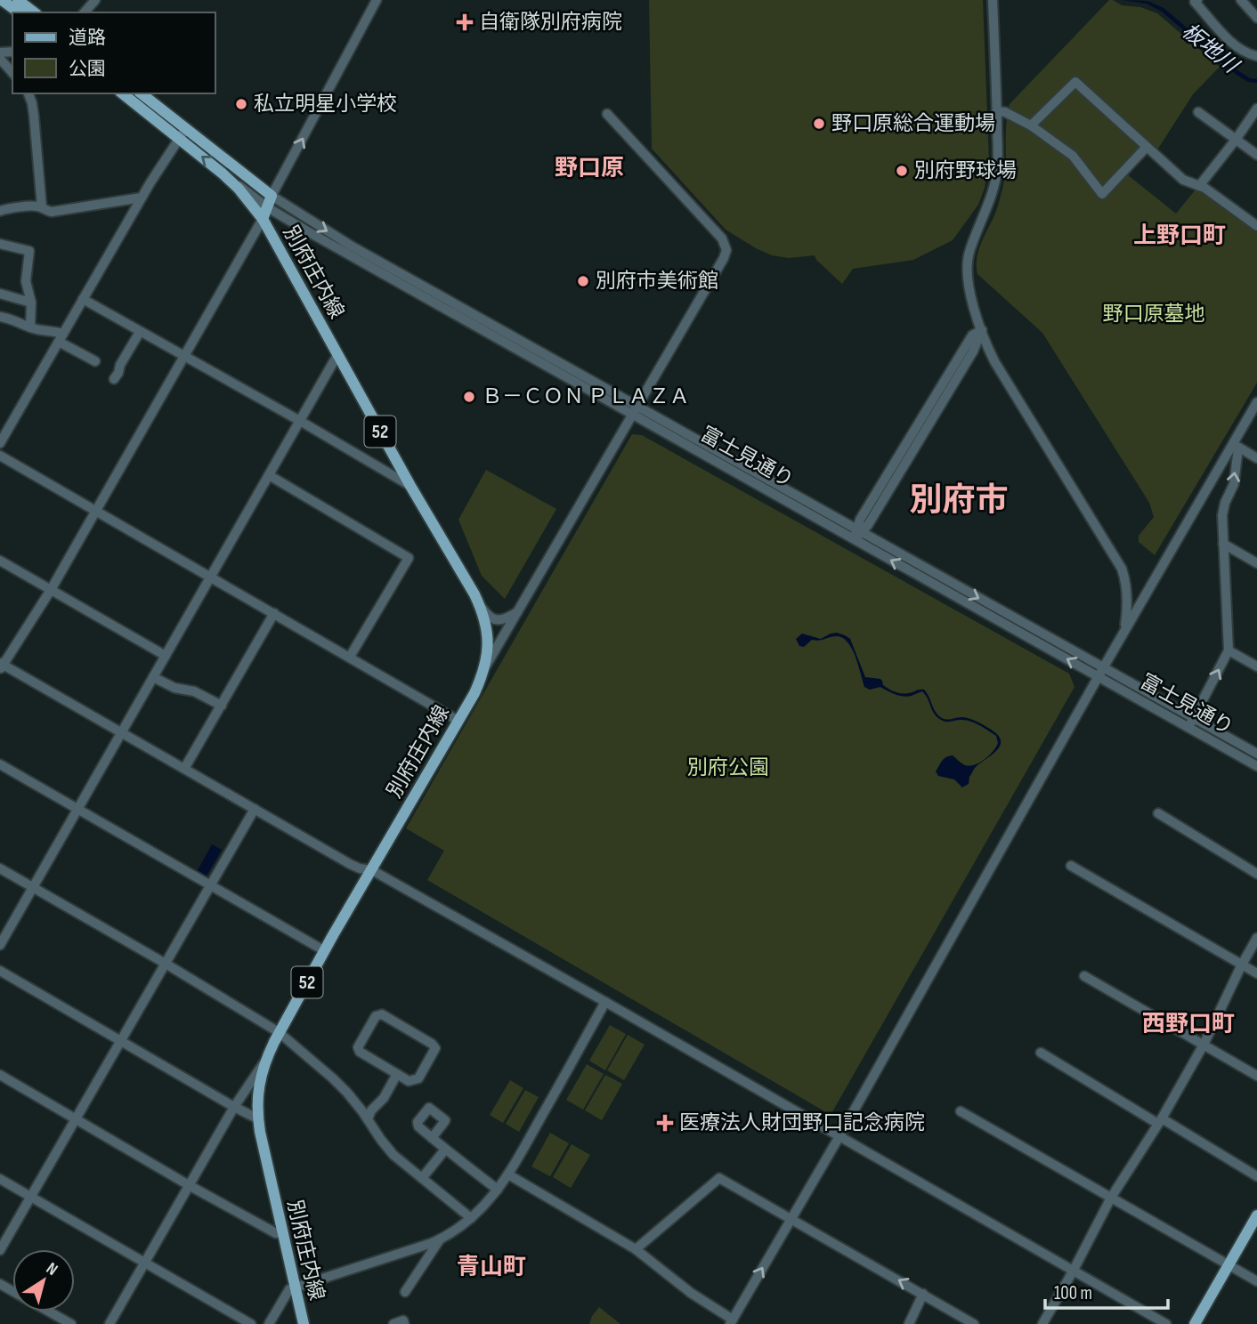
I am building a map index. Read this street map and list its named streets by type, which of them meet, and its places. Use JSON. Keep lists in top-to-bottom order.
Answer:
{
  "streets": {
    "main road": ["別府庄内線", "52"],
    "street": ["富士見通り"]
  },
  "crossings": [
    ["別府庄内線", "富士見通り"]
  ],
  "districts": [
    "野口原",
    "上野口町",
    "別府市",
    "西野口町",
    "青山町"
  ],
  "water": ["板地川"],
  "parks": ["野口原墓地", "別府公園"],
  "places": {
    "health": ["自衛隊別府病院", "医療法人財団野口記念病院"],
    "other": [
      "私立明星小学校",
      "野口原総合運動場",
      "別府野球場",
      "別府市美術館",
      "Ｂ－ＣＯＮ ＰＬＡＺＡ"
    ]
  },
  "legend": ["道路", "公園"],
  "scale_bar": "100 m",
  "north": "top right"
}
